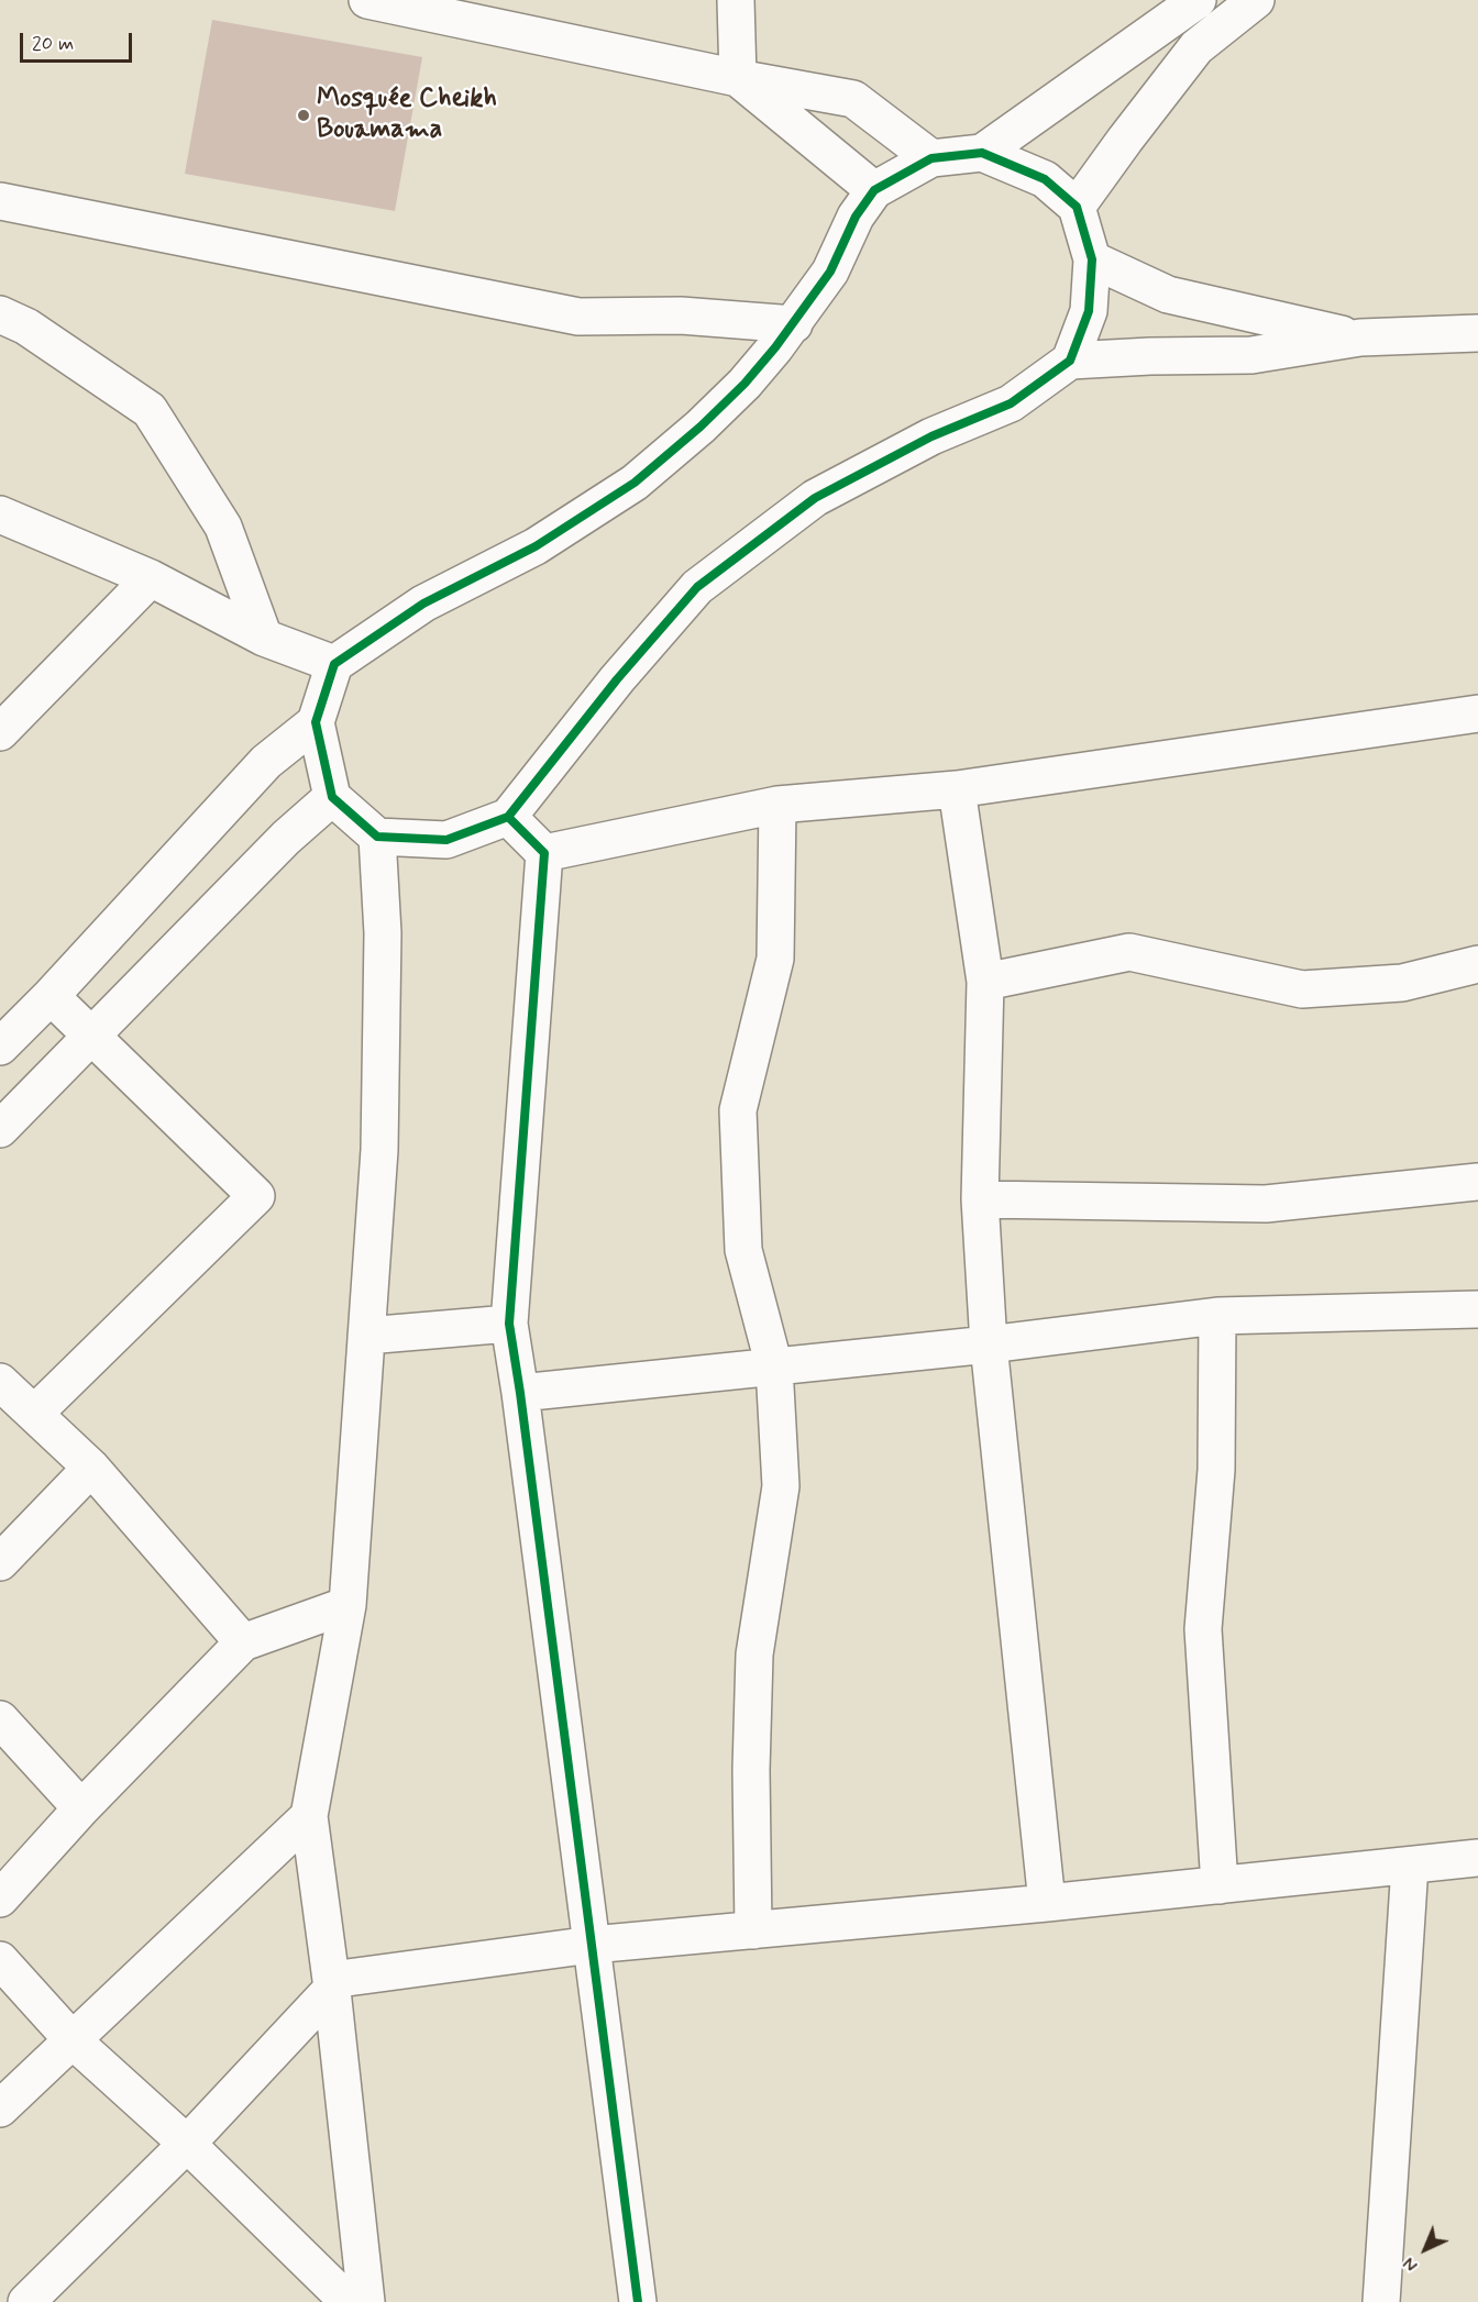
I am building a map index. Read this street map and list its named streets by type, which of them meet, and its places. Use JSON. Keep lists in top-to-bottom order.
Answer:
{
  "places": ["Mosquée Cheikh Bouamama"],
  "scale_bar": "20 m",
  "north": "bottom left"
}
